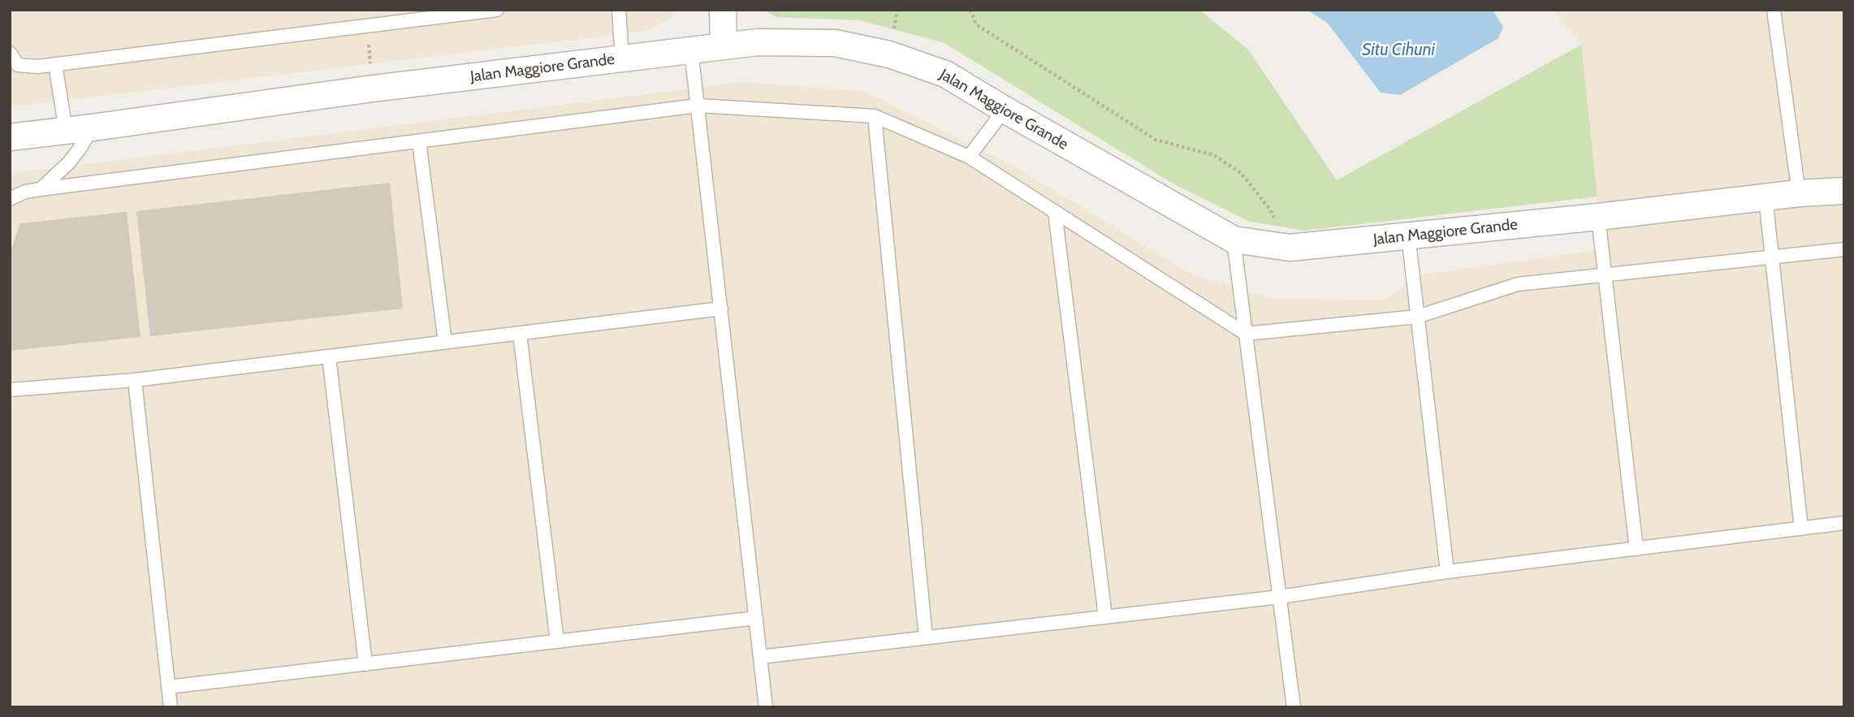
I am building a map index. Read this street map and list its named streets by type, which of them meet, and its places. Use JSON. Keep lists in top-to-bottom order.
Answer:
{
  "streets": {
    "street": ["Jalan Maggiore Grande"]
  },
  "water": ["Situ Cihuni"]
}
